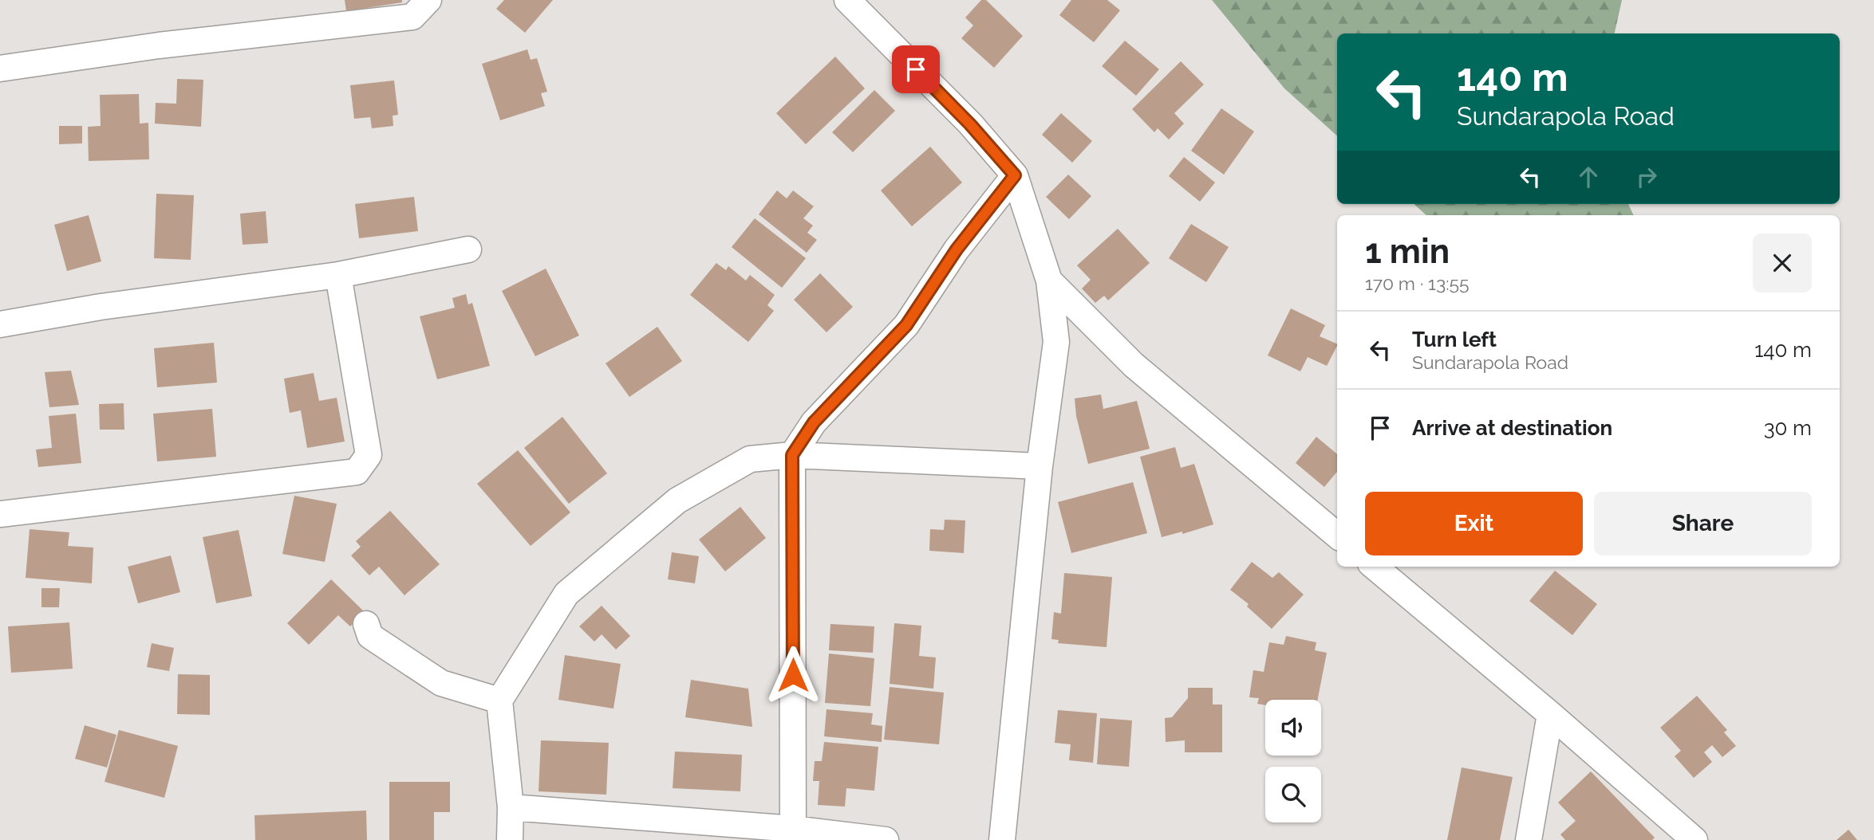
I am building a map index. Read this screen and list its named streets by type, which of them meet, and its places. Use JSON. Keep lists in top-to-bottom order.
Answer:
{
  "page": {
    "turn": ["140 m", "Sundarapola Road"],
    "heading": ["1 min", "170 m · 13:55"],
    "list": [
      {
        "name": "Turn left",
        "note": "Sundarapola Road",
        "value": "140 m"
      },
      {
        "name": "Arrive at destination",
        "value": "30 m"
      }
    ],
    "buttons": ["Exit", "Share"]
  }
}
